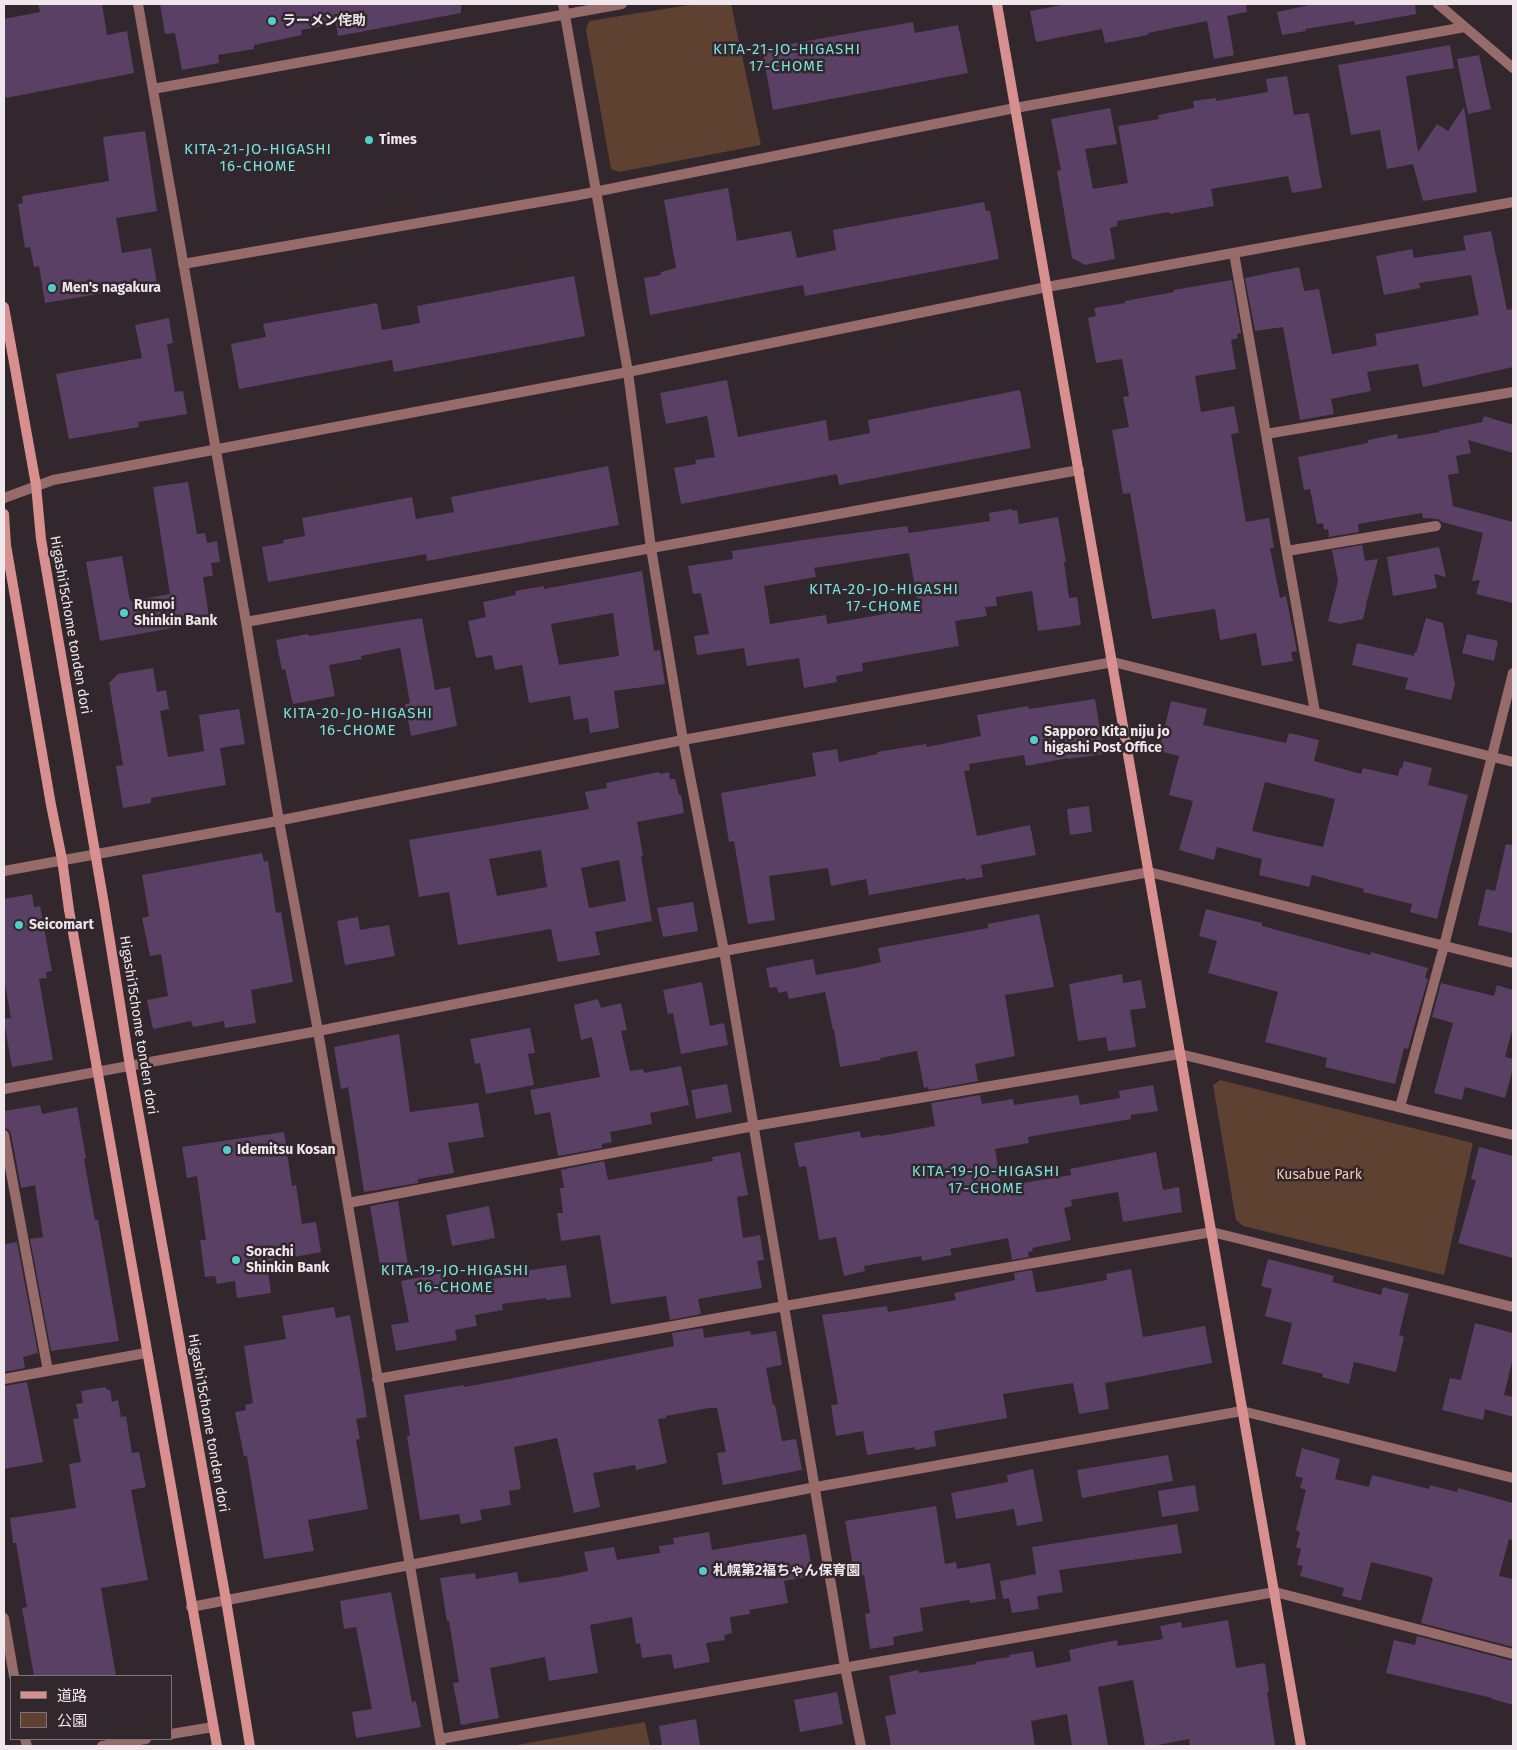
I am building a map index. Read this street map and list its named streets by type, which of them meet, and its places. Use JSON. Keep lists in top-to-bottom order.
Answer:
{
  "streets": {
    "street": ["Higashi15chome tonden dori"]
  },
  "districts": [
    "KITA-21-JO-HIGASHI 17-CHOME",
    "KITA-21-JO-HIGASHI 16-CHOME",
    "KITA-20-JO-HIGASHI 17-CHOME",
    "KITA-20-JO-HIGASHI 16-CHOME",
    "KITA-19-JO-HIGASHI 17-CHOME",
    "KITA-19-JO-HIGASHI 16-CHOME"
  ],
  "parks": ["Kusabue Park"],
  "places": [
    "ラーメン侘助",
    "Times",
    "Men's nagakura",
    "Rumoi Shinkin Bank",
    "Sapporo Kita niju jo higashi Post Office",
    "Seicomart",
    "Idemitsu Kosan",
    "Sorachi Shinkin Bank",
    "札幌第2福ちゃん保育園"
  ],
  "legend": ["道路", "公園"]
}
